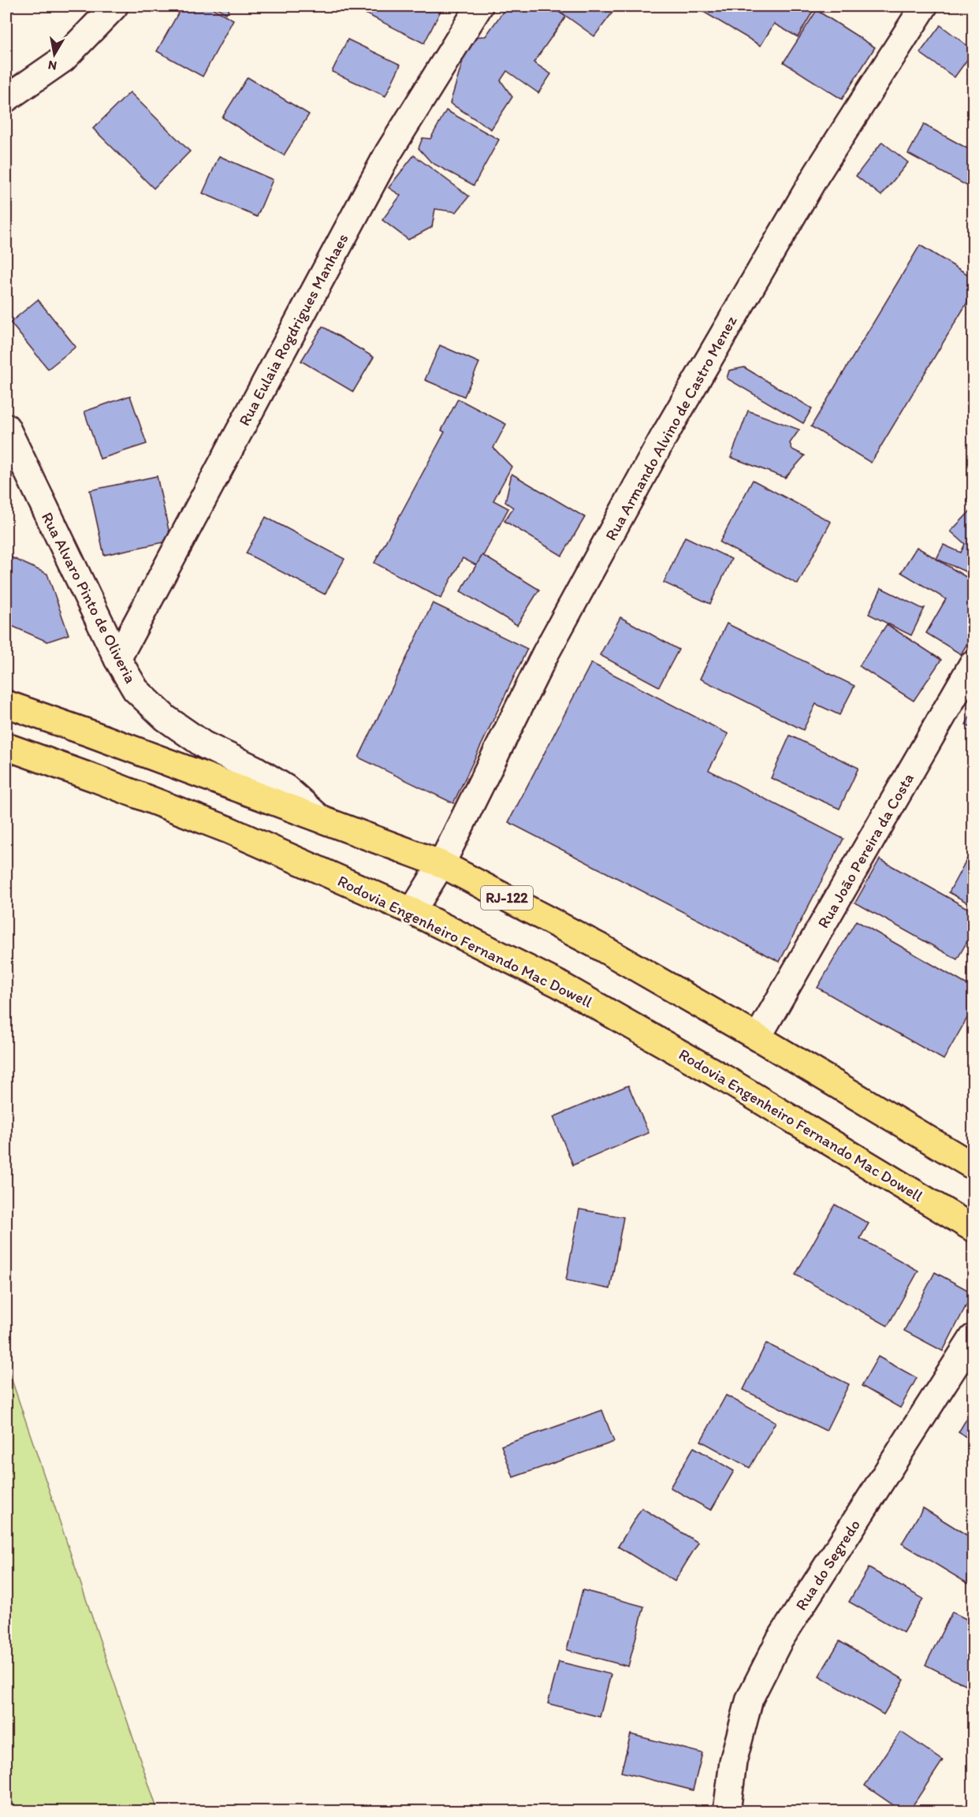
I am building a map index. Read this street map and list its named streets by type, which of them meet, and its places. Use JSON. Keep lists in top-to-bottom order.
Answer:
{
  "streets": {
    "main road": ["RJ-122", "Rodovia Engenheiro Fernando Mac Dowell"],
    "street": [
      "Rua Eulaia Rogdrigues Manhaes",
      "Rua Armando Alvino de Castro Menez",
      "Rua Alvaro Pinto de Oliveria",
      "Rua João Pereira da Costa",
      "Rua do Segredo"
    ]
  },
  "crossings": [
    ["Rua Eulaia Rogdrigues Manhaes", "Rua Alvaro Pinto de Oliveria"],
    ["Rua Armando Alvino de Castro Menez", "RJ-122"],
    ["Rua Armando Alvino de Castro Menez", "Rodovia Engenheiro Fernando Mac Dowell"],
    ["Rua Alvaro Pinto de Oliveria", "RJ-122"],
    ["Rua João Pereira da Costa", "RJ-122"]
  ],
  "north": "bottom"
}
